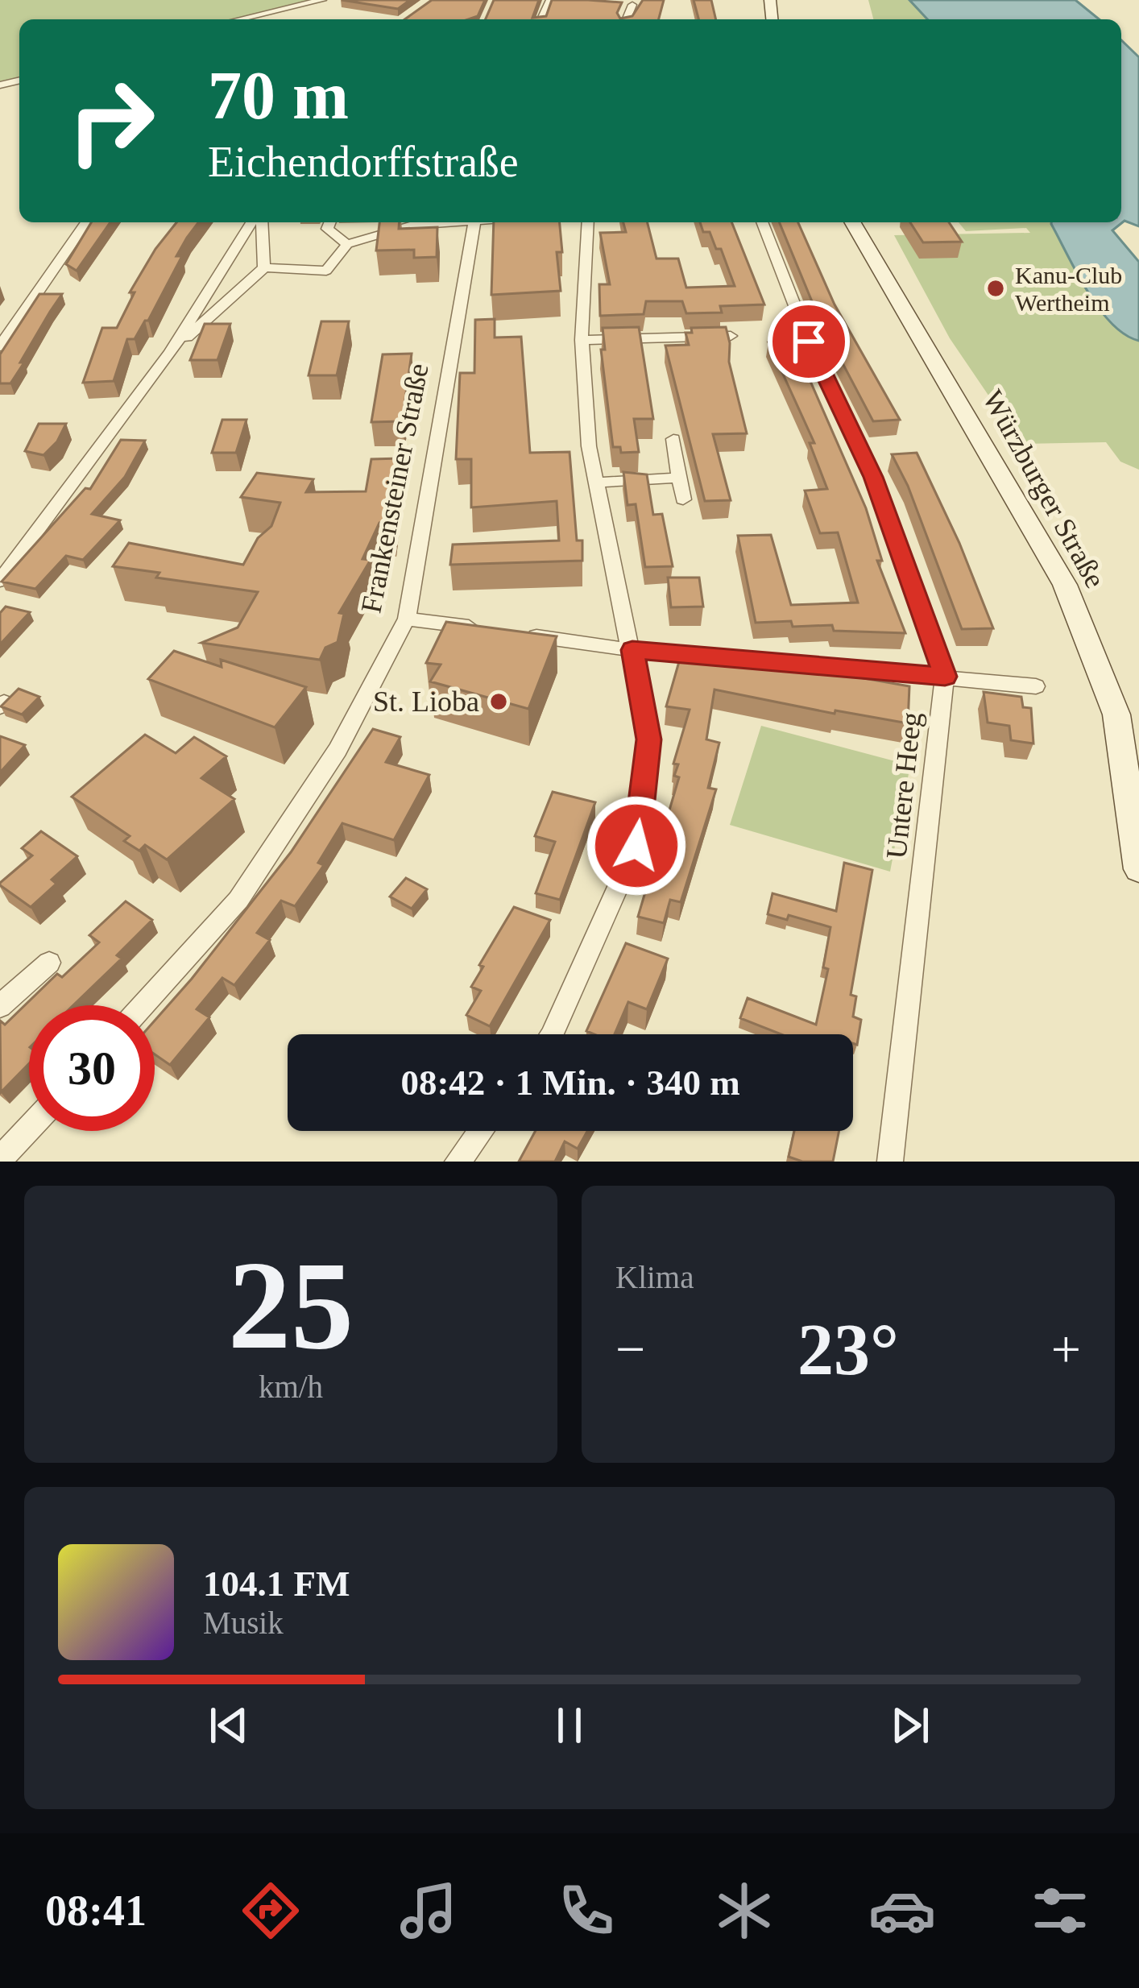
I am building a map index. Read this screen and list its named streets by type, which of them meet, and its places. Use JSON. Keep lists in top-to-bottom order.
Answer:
{
  "streets": {
    "main road": ["Würzburger Straße"],
    "street": ["Frankensteiner Straße", "Untere Heeg"]
  },
  "places": ["Kanu-Club Wertheim", "St. Lioba"],
  "page": {
    "turn": ["70 m", "Eichendorffstraße"],
    "limit": "30",
    "trip": "08:42 · 1 Min. · 340 m",
    "tile": [
      ["25", "km/h"],
      "Klima"
    ],
    "heat": ["−", "23°", "+"],
    "song": ["104.1 FM", "Musik"],
    "tabs": "08:41"
  }
}
